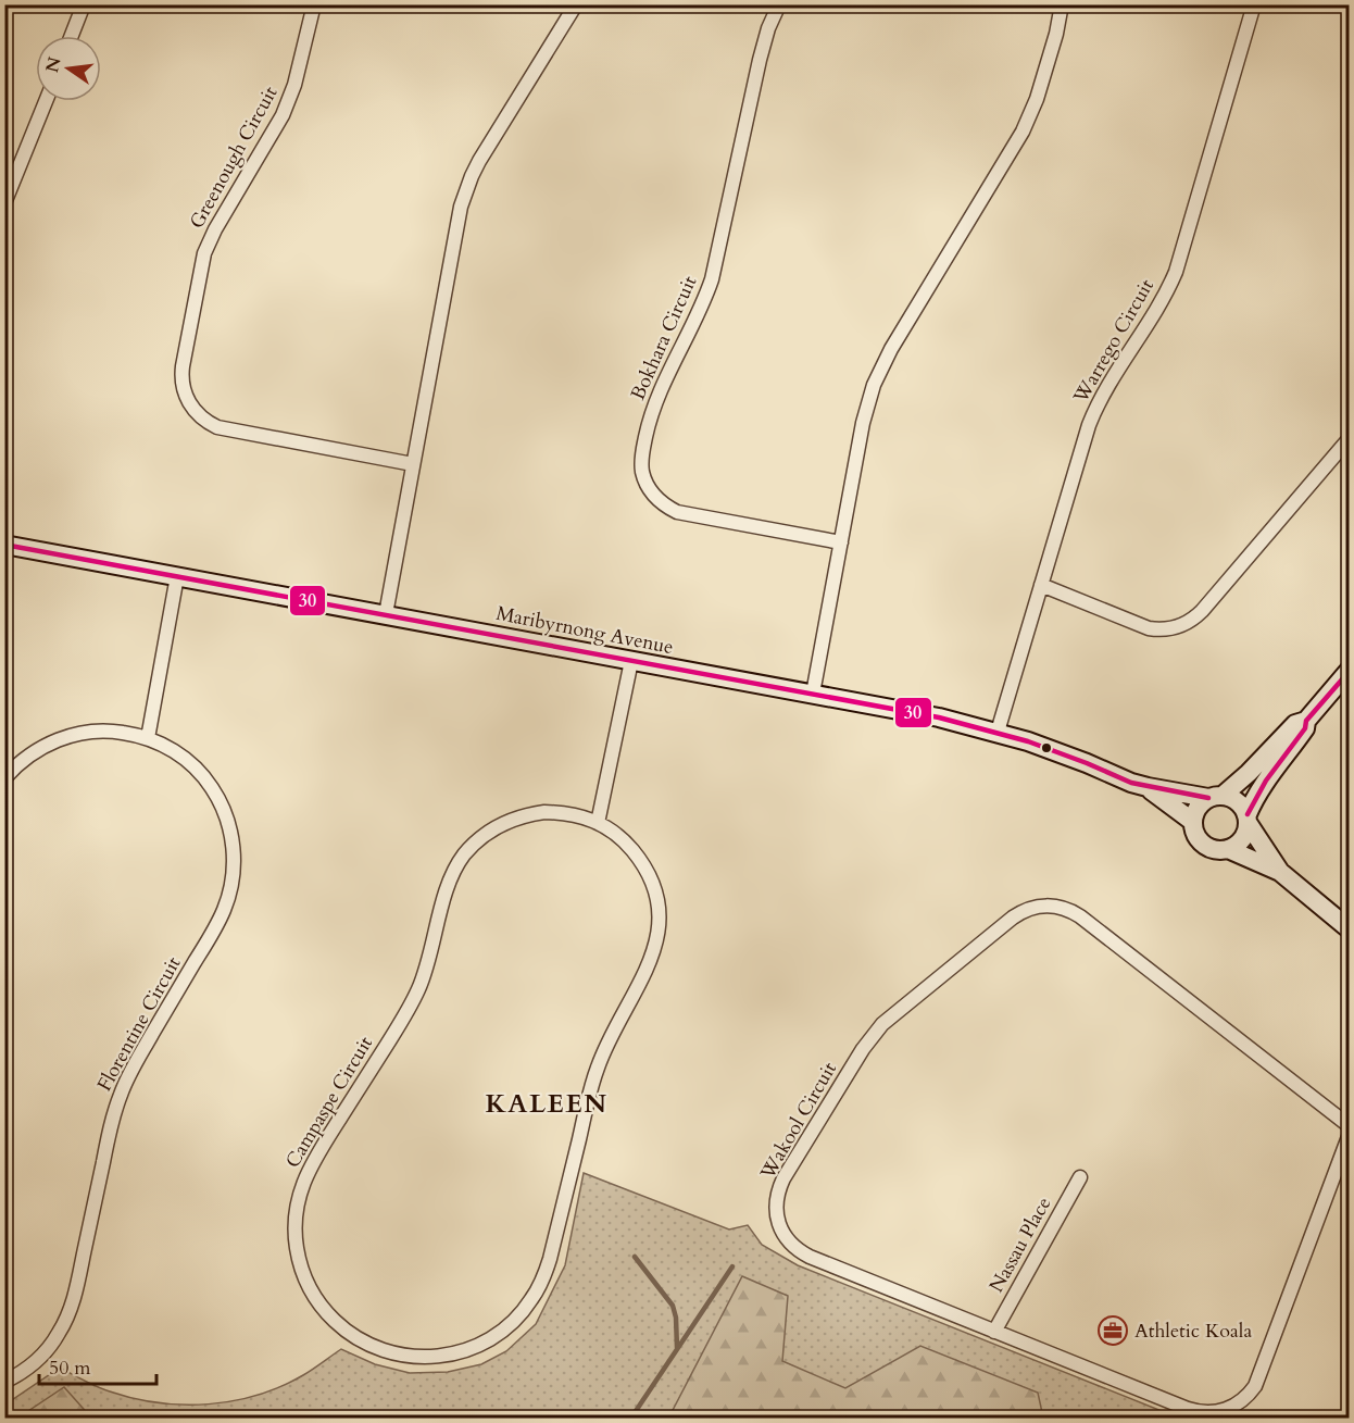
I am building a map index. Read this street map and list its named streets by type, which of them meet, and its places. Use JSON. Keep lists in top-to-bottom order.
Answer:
{
  "streets": {
    "street": [
      "Greenough Circuit",
      "Bokhara Circuit",
      "Warrego Circuit",
      "Maribyrnong Avenue",
      "Florentine Circuit",
      "Campaspe Circuit",
      "Wakool Circuit",
      "Nassau Place"
    ]
  },
  "crossings": [
    ["Warrego Circuit", "Maribyrnong Avenue"],
    ["Wakool Circuit", "Nassau Place"]
  ],
  "districts": ["KALEEN"],
  "places": {
    "office": ["Athletic Koala"]
  },
  "lines": ["transit line 30"],
  "scale_bar": "50 m",
  "north": "left"
}
